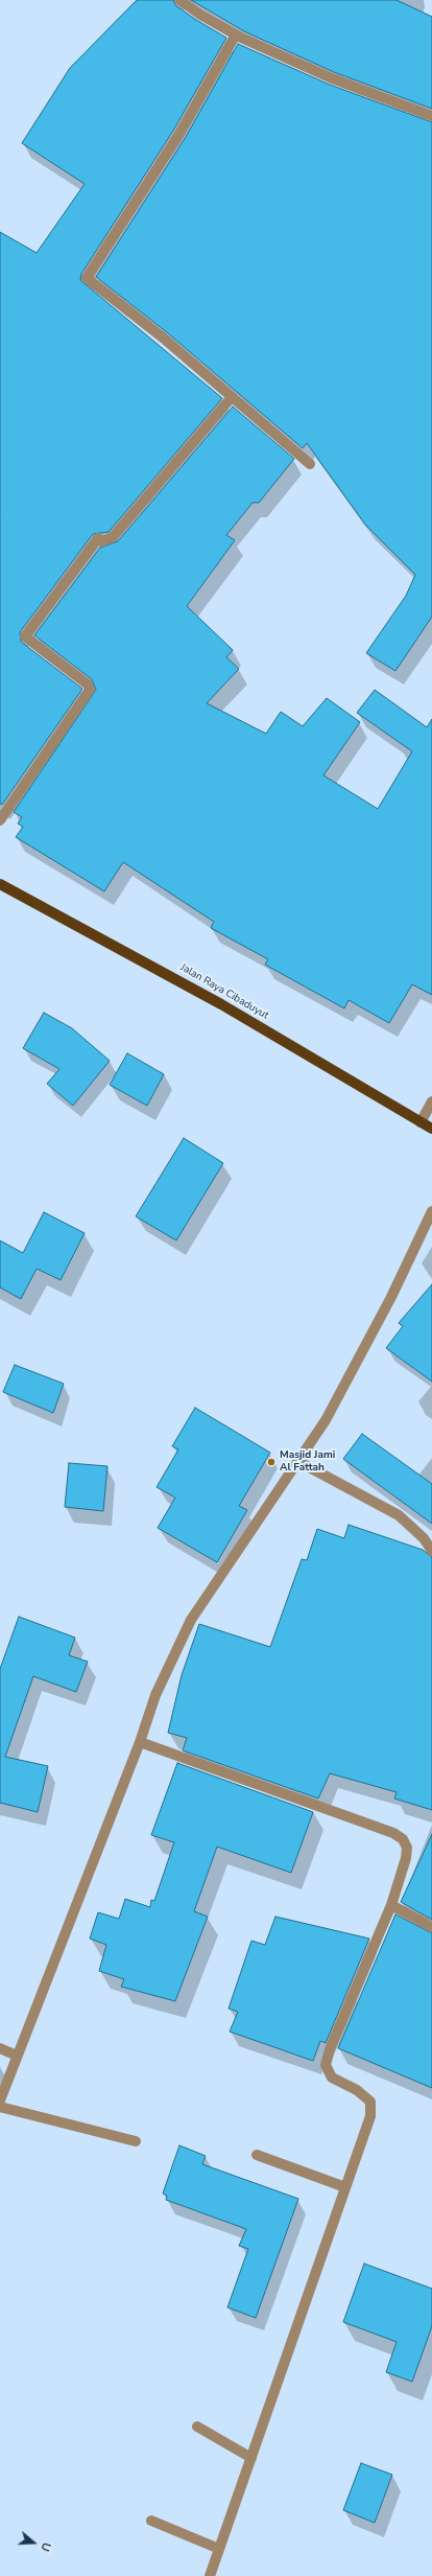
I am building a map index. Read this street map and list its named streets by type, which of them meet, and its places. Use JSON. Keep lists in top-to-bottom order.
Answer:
{
  "streets": {
    "main road": ["Jalan Raya Cibaduyut"]
  },
  "places": ["Masjid Jami Al Fattah"],
  "north": "right"
}
